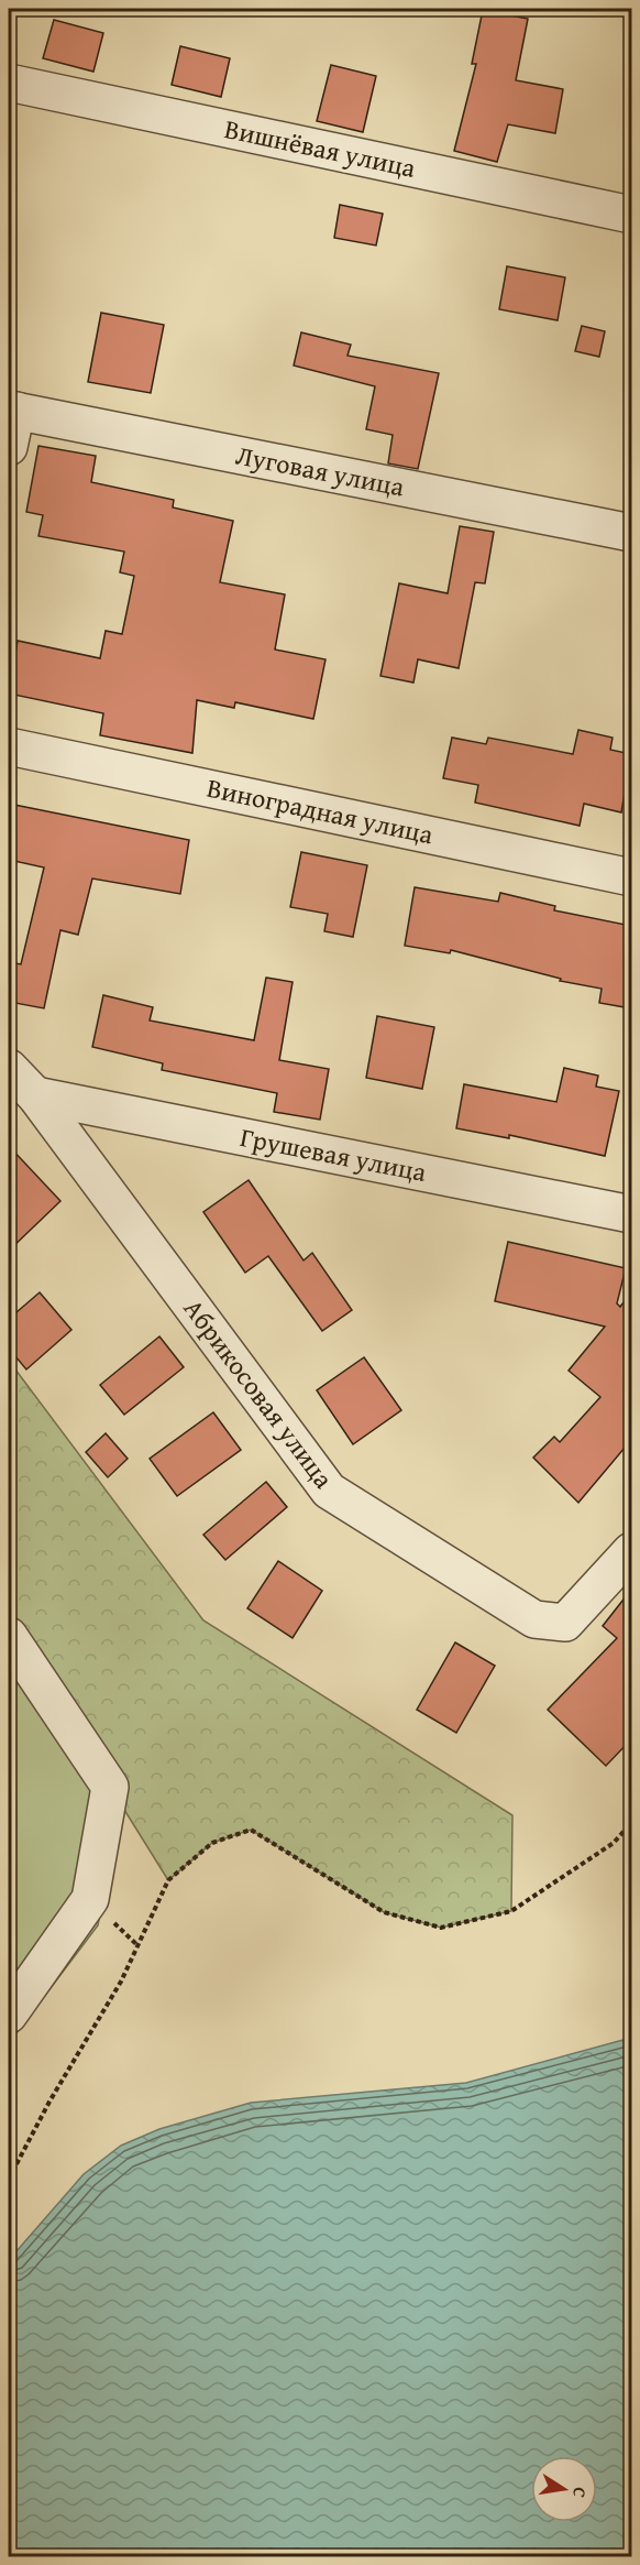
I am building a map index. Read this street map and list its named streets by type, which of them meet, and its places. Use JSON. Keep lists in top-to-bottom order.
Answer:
{
  "streets": {
    "street": [
      "Вишнёвая улица",
      "Луговая улица",
      "Виноградная улица",
      "Грушевая улица",
      "Абрикосовая улица"
    ]
  },
  "crossings": [
    ["Грушевая улица", "Абрикосовая улица"]
  ],
  "north": "right"
}
